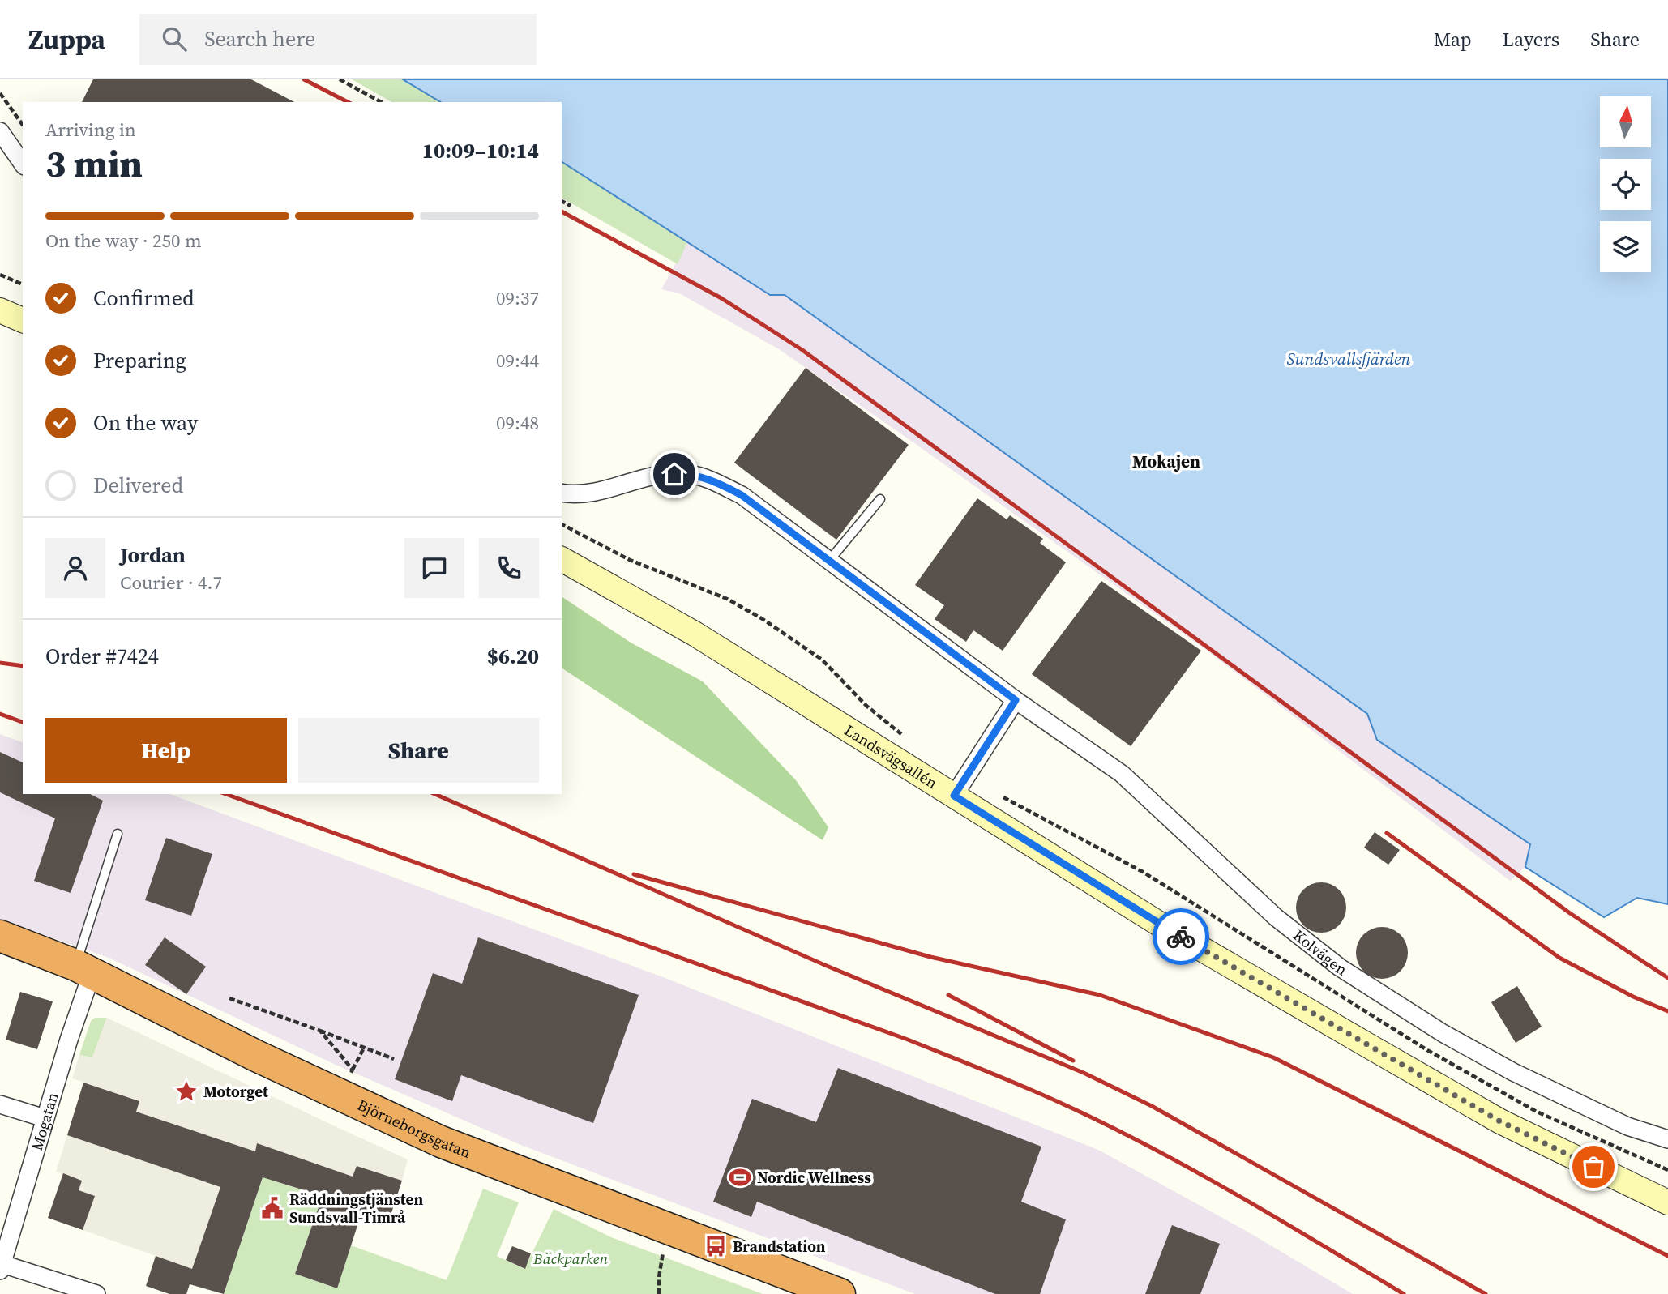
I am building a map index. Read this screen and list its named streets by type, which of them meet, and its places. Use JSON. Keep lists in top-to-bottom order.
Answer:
{
  "streets": {
    "highway": ["Björneborgsgatan"],
    "main road": ["Landsvägsallén"],
    "street": ["Kolvägen", "Mogatan"]
  },
  "crossings": [
    ["Mogatan", "Björneborgsgatan"]
  ],
  "districts": ["Mokajen"],
  "water": ["Sundsvallsfjärden"],
  "parks": ["Bäckparken"],
  "places": {
    "place": ["Motorget"],
    "sports": ["Nordic Wellness"],
    "public building": ["Räddningstjänsten Sundsvall-Timrå"],
    "bus stop": ["Brandstation"]
  },
  "north": "top",
  "page": {
    "header": "Zuppa",
    "search": "Search here",
    "nav": ["Map", "Layers", "Share"],
    "heading": ["3 min", "Arriving in", "10:09–10:14"],
    "panel": [
      "Jordan",
      "Courier · 4.7",
      "Order #7424",
      "$6.20"
    ],
    "bar": "On the way · 250 m",
    "list": [
      ["Confirmed", "09:37"],
      ["Preparing", "09:44"],
      ["On the way", "09:48"],
      "Delivered"
    ],
    "buttons": ["Help", "Share"]
  }
}
